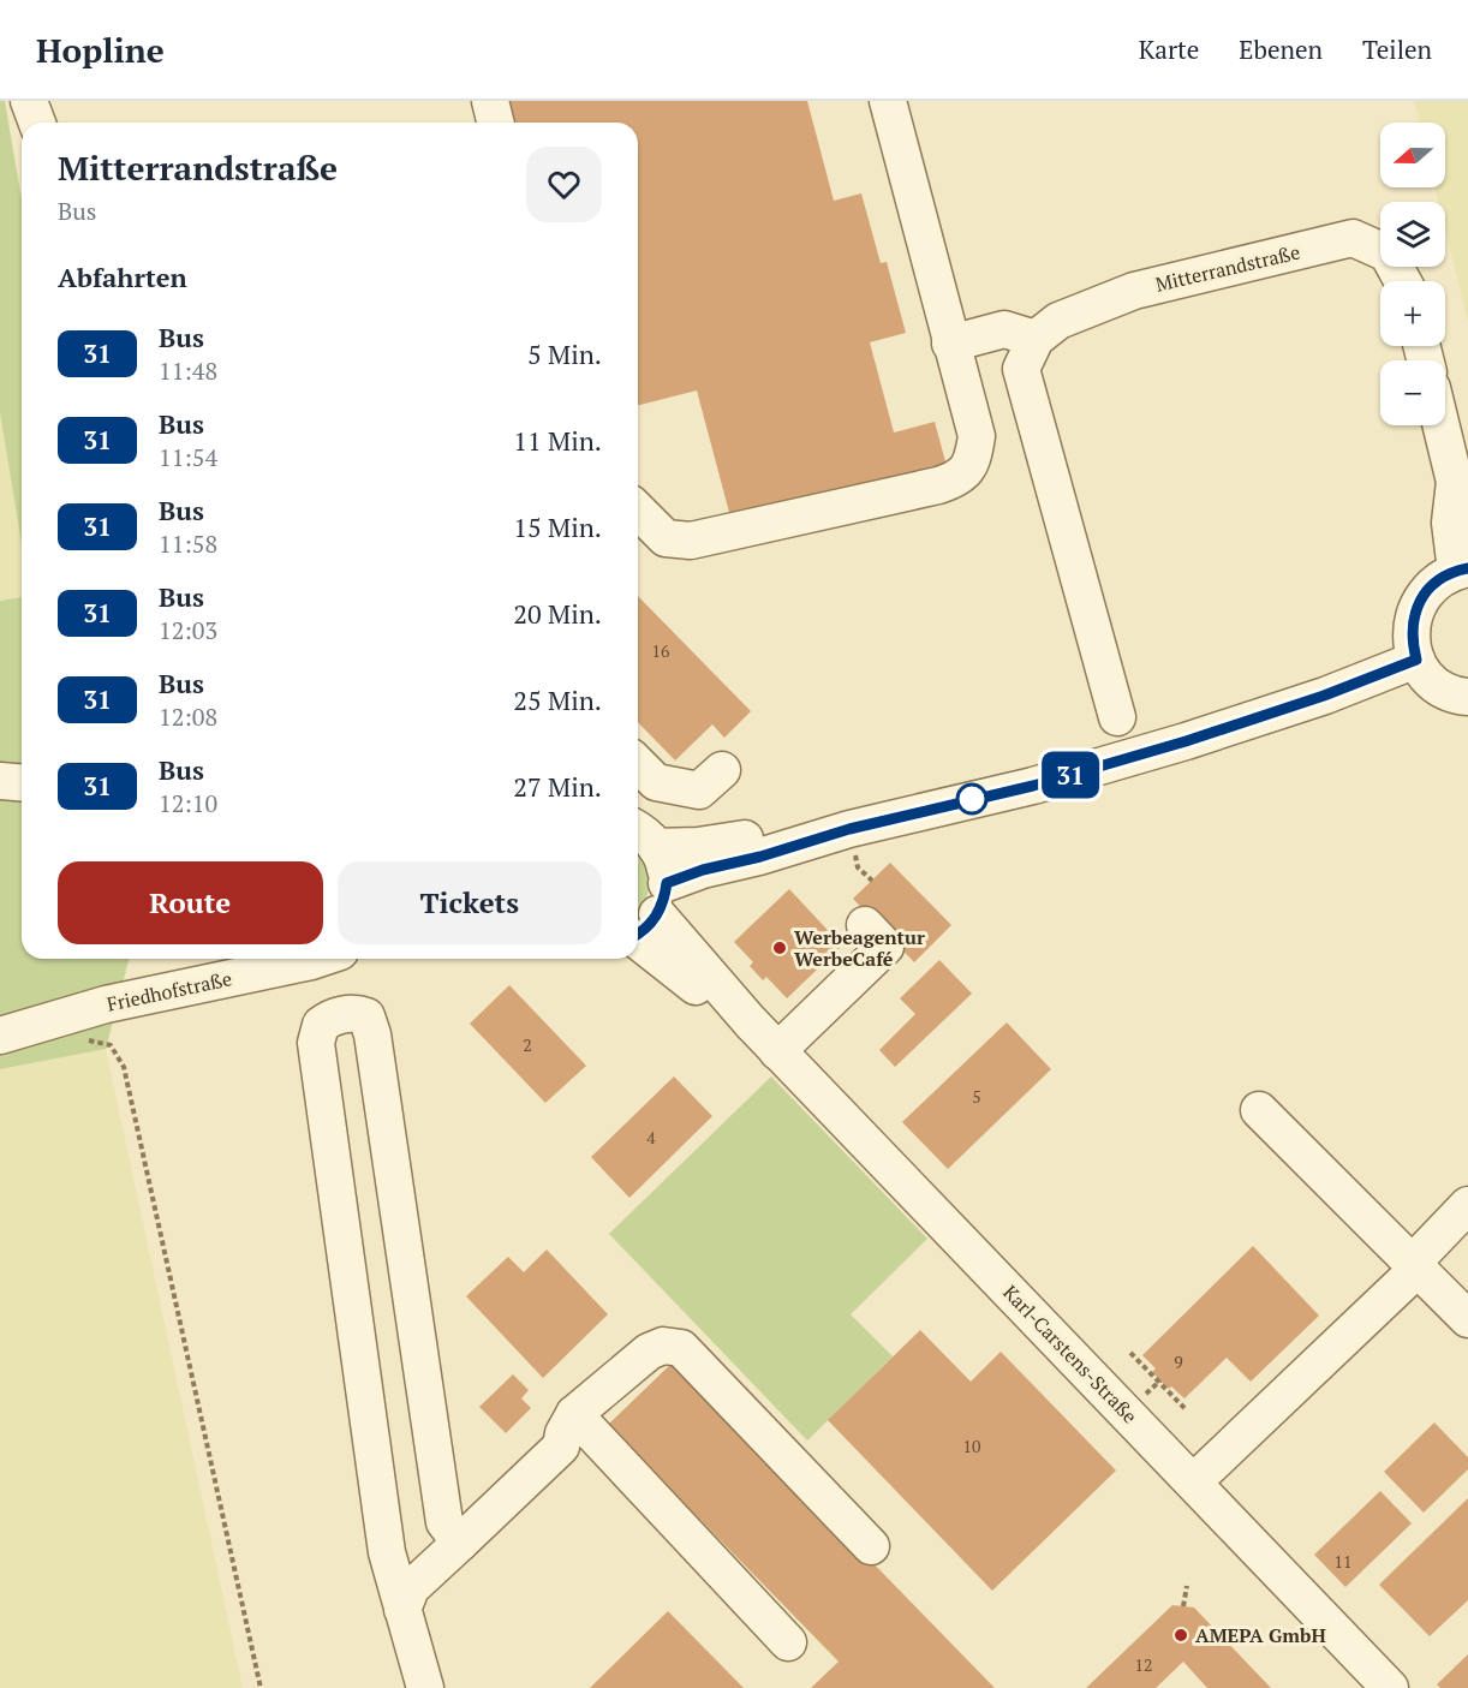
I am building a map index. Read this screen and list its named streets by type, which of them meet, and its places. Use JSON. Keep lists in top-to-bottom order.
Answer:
{
  "streets": {
    "street": ["Mitterrandstraße", "Friedhofstraße", "Karl-Carstens-Straße"]
  },
  "places": ["Werbeagentur WerbeCafé", "AMEPA GmbH"],
  "lines": ["bus line 31"],
  "house_numbers": [
    "16",
    "2",
    "5",
    "4",
    "9",
    "10",
    "11",
    "12"
  ],
  "north": "left",
  "page": {
    "header": "Hopline",
    "nav": ["Karte", "Ebenen", "Teilen"],
    "on_map": "31",
    "map_buttons": ["+", "−"],
    "heading": [
      ["Mitterrandstraße", "Bus"],
      "Abfahrten"
    ],
    "list": [
      {
        "mark": "31",
        "name": "Bus",
        "note": "11:48",
        "value": "5 Min."
      },
      {
        "mark": "31",
        "name": "Bus",
        "note": "11:54",
        "value": "11 Min."
      },
      {
        "mark": "31",
        "name": "Bus",
        "note": "11:58",
        "value": "15 Min."
      },
      {
        "mark": "31",
        "name": "Bus",
        "note": "12:03",
        "value": "20 Min."
      },
      {
        "mark": "31",
        "name": "Bus",
        "note": "12:08",
        "value": "25 Min."
      },
      {
        "mark": "31",
        "name": "Bus",
        "note": "12:10",
        "value": "27 Min."
      }
    ],
    "buttons": ["Route", "Tickets"]
  }
}
